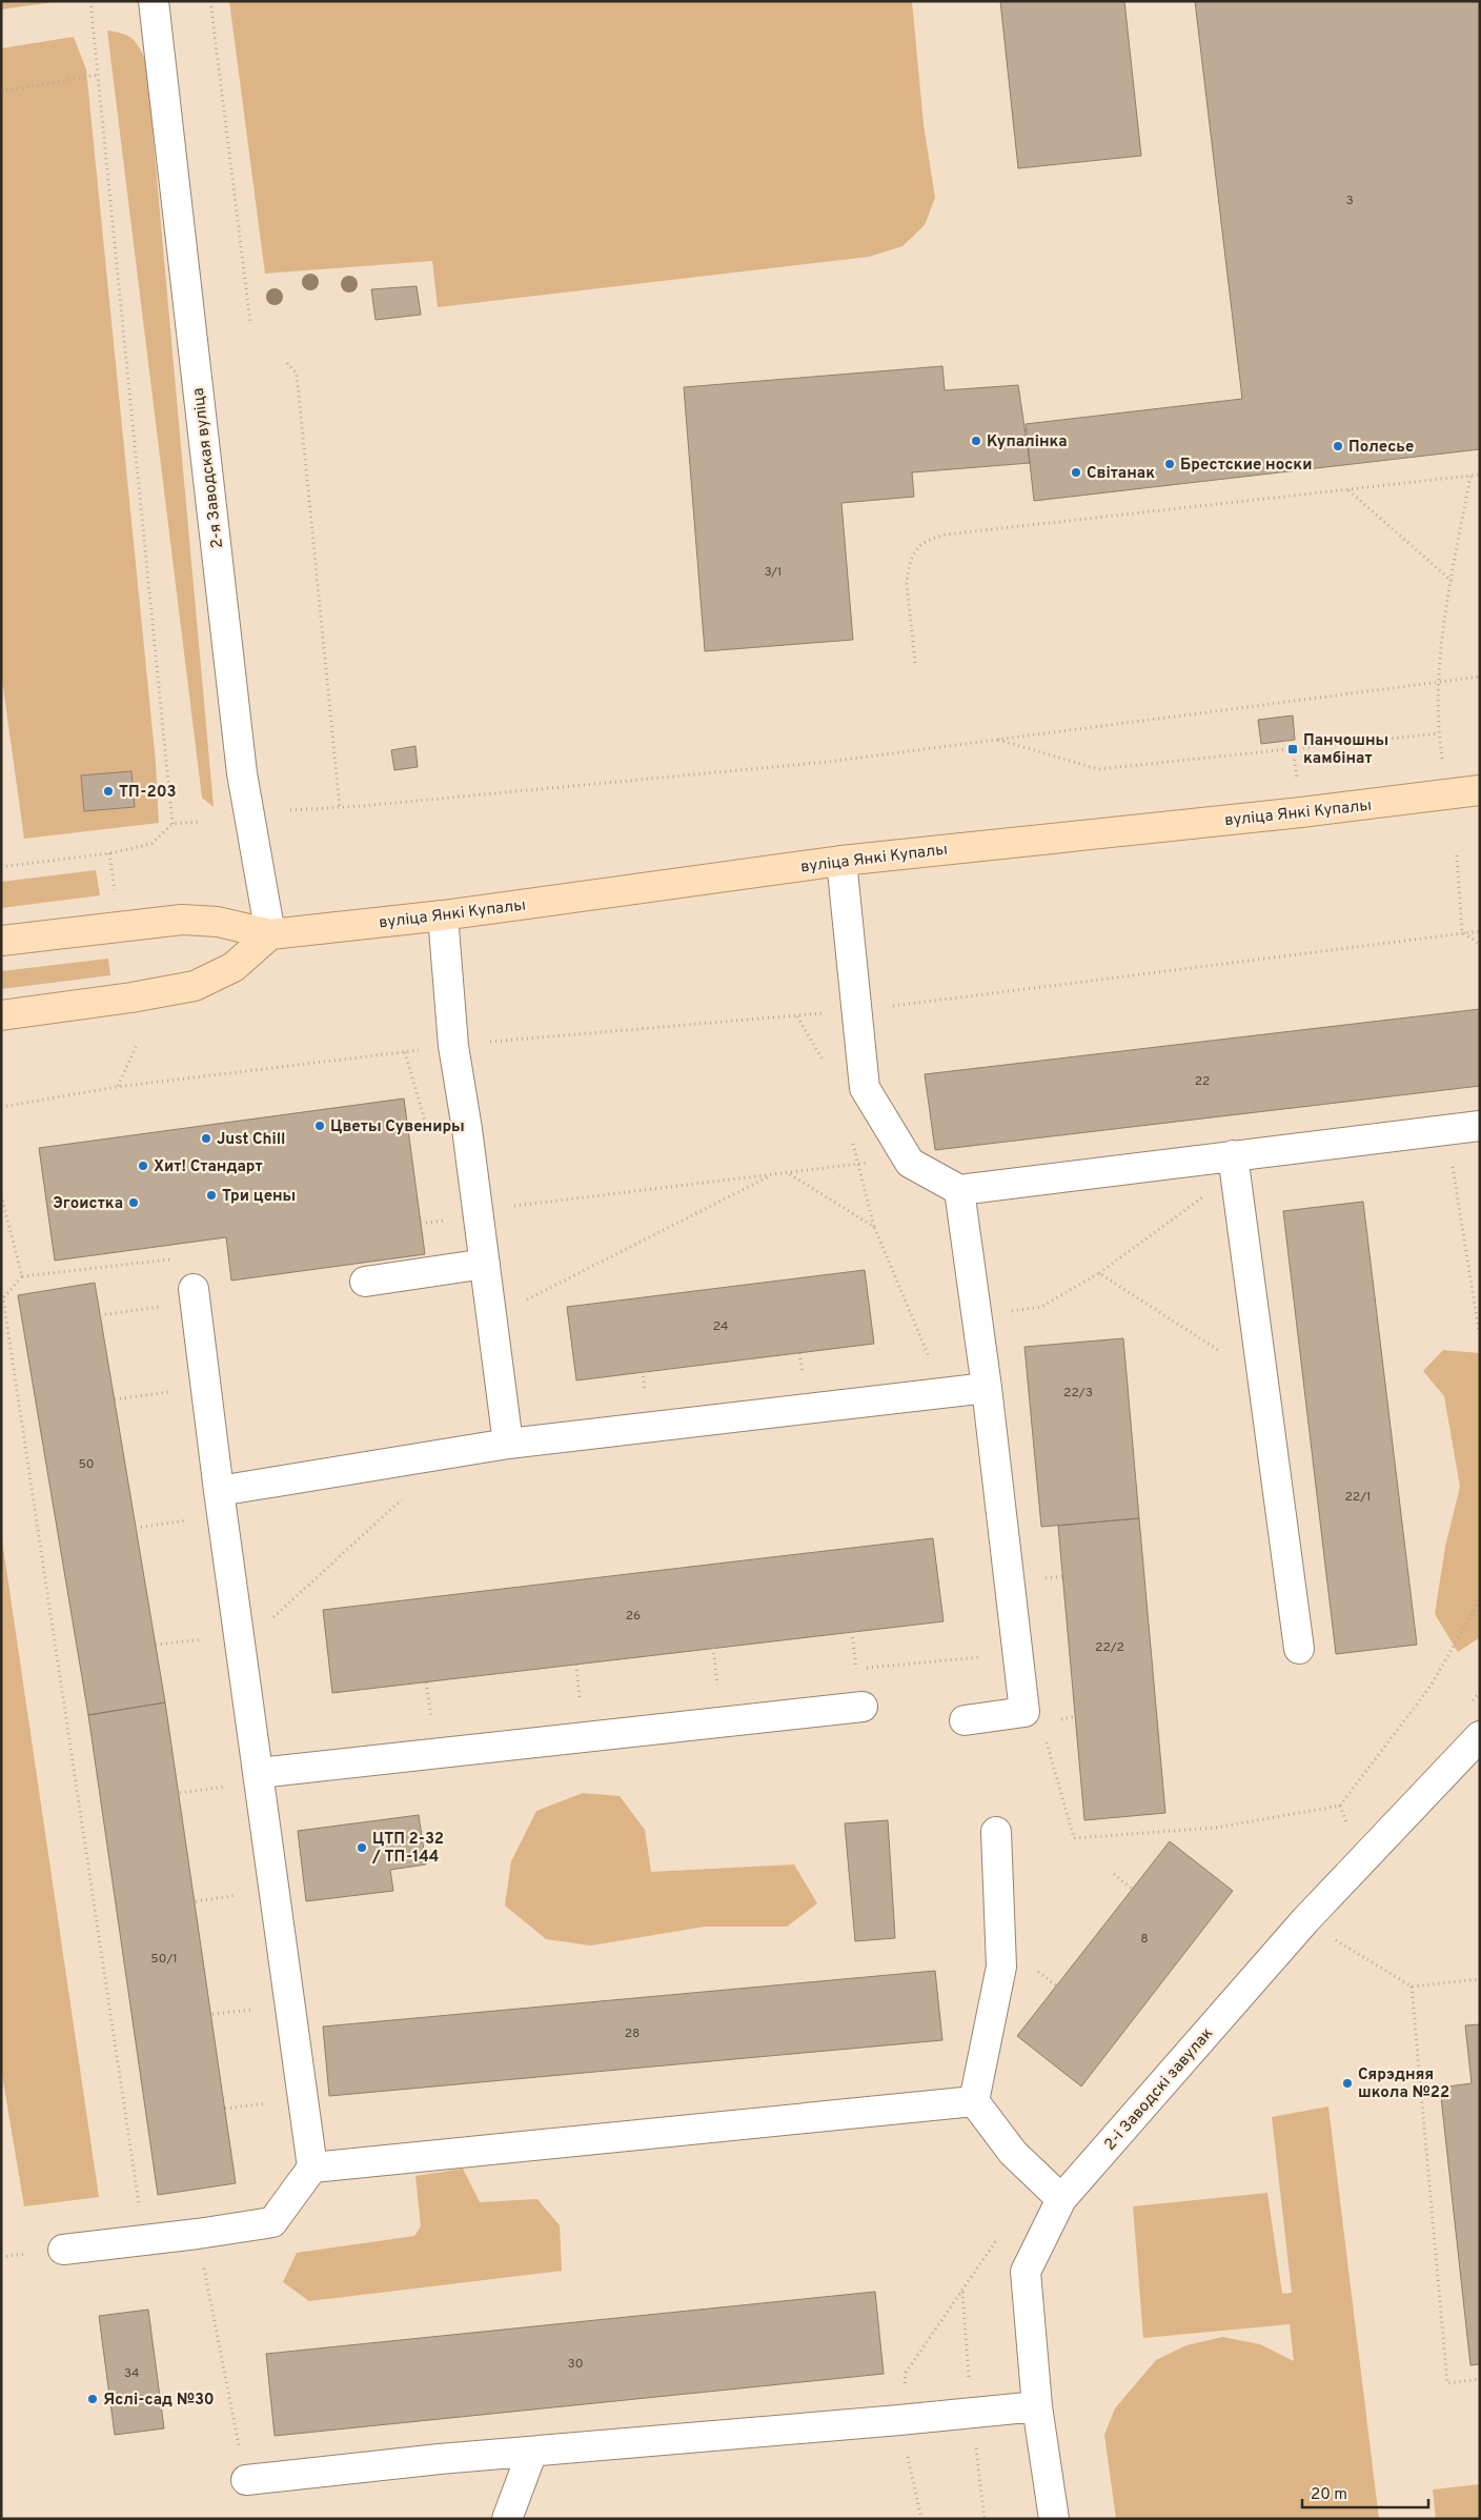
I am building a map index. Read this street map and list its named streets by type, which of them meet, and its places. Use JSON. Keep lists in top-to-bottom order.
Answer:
{
  "streets": {
    "main road": ["вуліца Янкі Купалы"],
    "street": ["2-я Заводская вуліца", "2-і Заводскі завулак"]
  },
  "crossings": [
    ["2-я Заводская вуліца", "вуліца Янкі Купалы"]
  ],
  "places": {
    "other": [
      "Купалінка",
      "Полесье",
      "Брестские носки",
      "Світанак",
      "ТП-203",
      "Цветы Сувениры",
      "Just Chill",
      "Хит! Стандарт",
      "Три цены",
      "Эгоистка",
      "ЦТП 2-32 / ТП-144",
      "Сярэдняя школа №22",
      "Яслі-сад №30"
    ],
    "transit": ["Панчошны камбінат"]
  },
  "house_numbers": [
    "3",
    "3/1",
    "22",
    "24",
    "22/3",
    "50",
    "22/1",
    "26",
    "22/2",
    "8",
    "50/1",
    "28",
    "30",
    "34"
  ],
  "scale_bar": "20 m"
}
